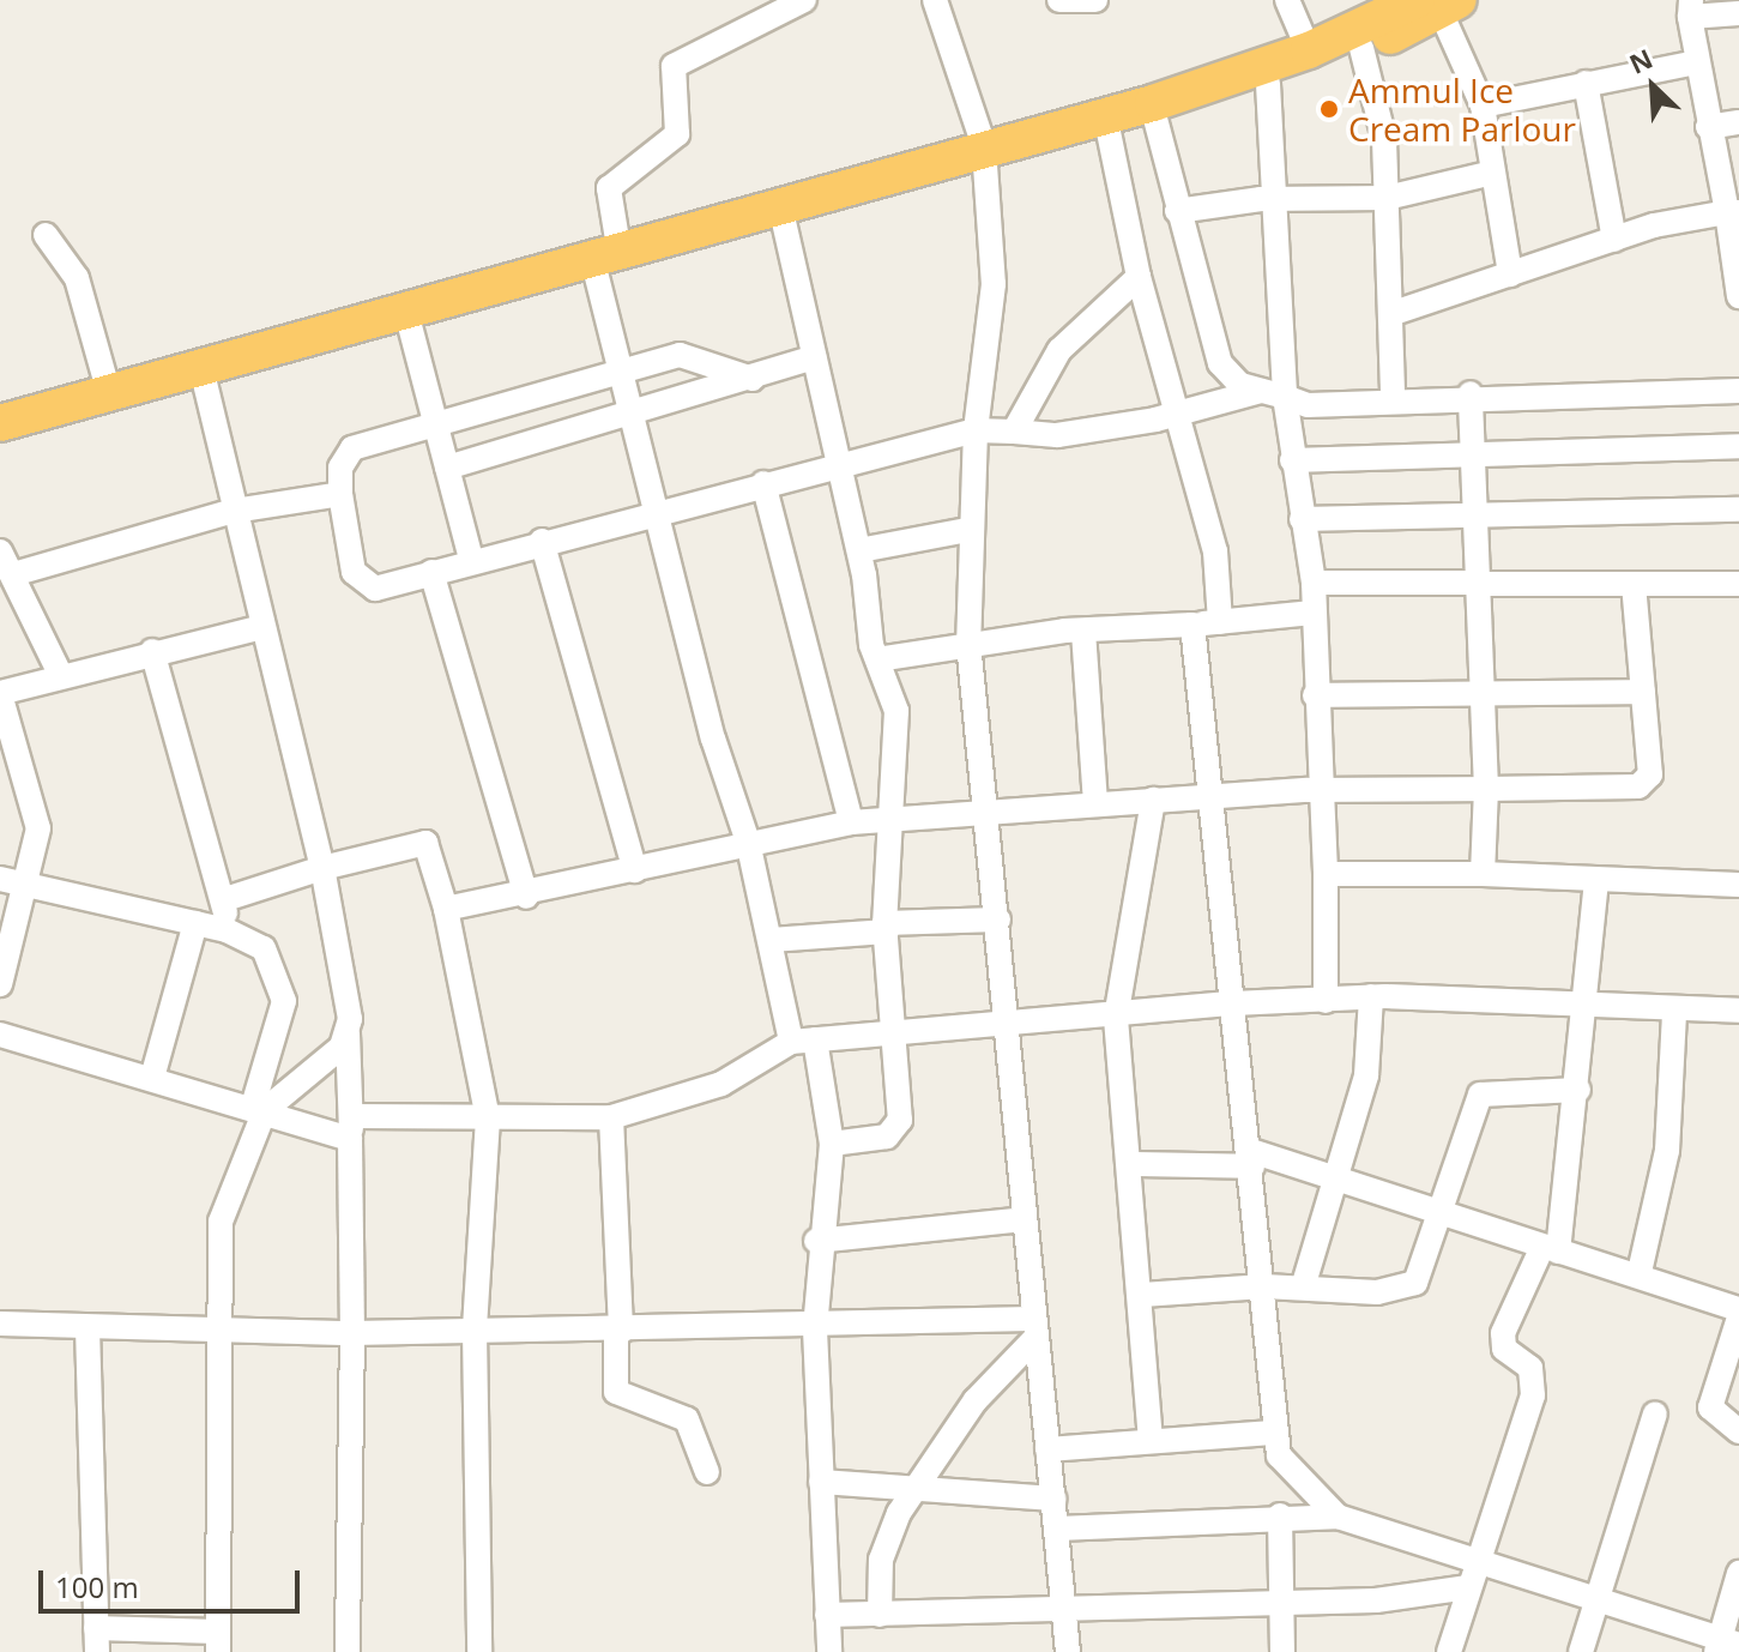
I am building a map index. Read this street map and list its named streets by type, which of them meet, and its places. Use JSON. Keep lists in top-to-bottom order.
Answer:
{
  "places": ["Ammul Ice Cream Parlour"],
  "scale_bar": "100 m",
  "north": "top left"
}
